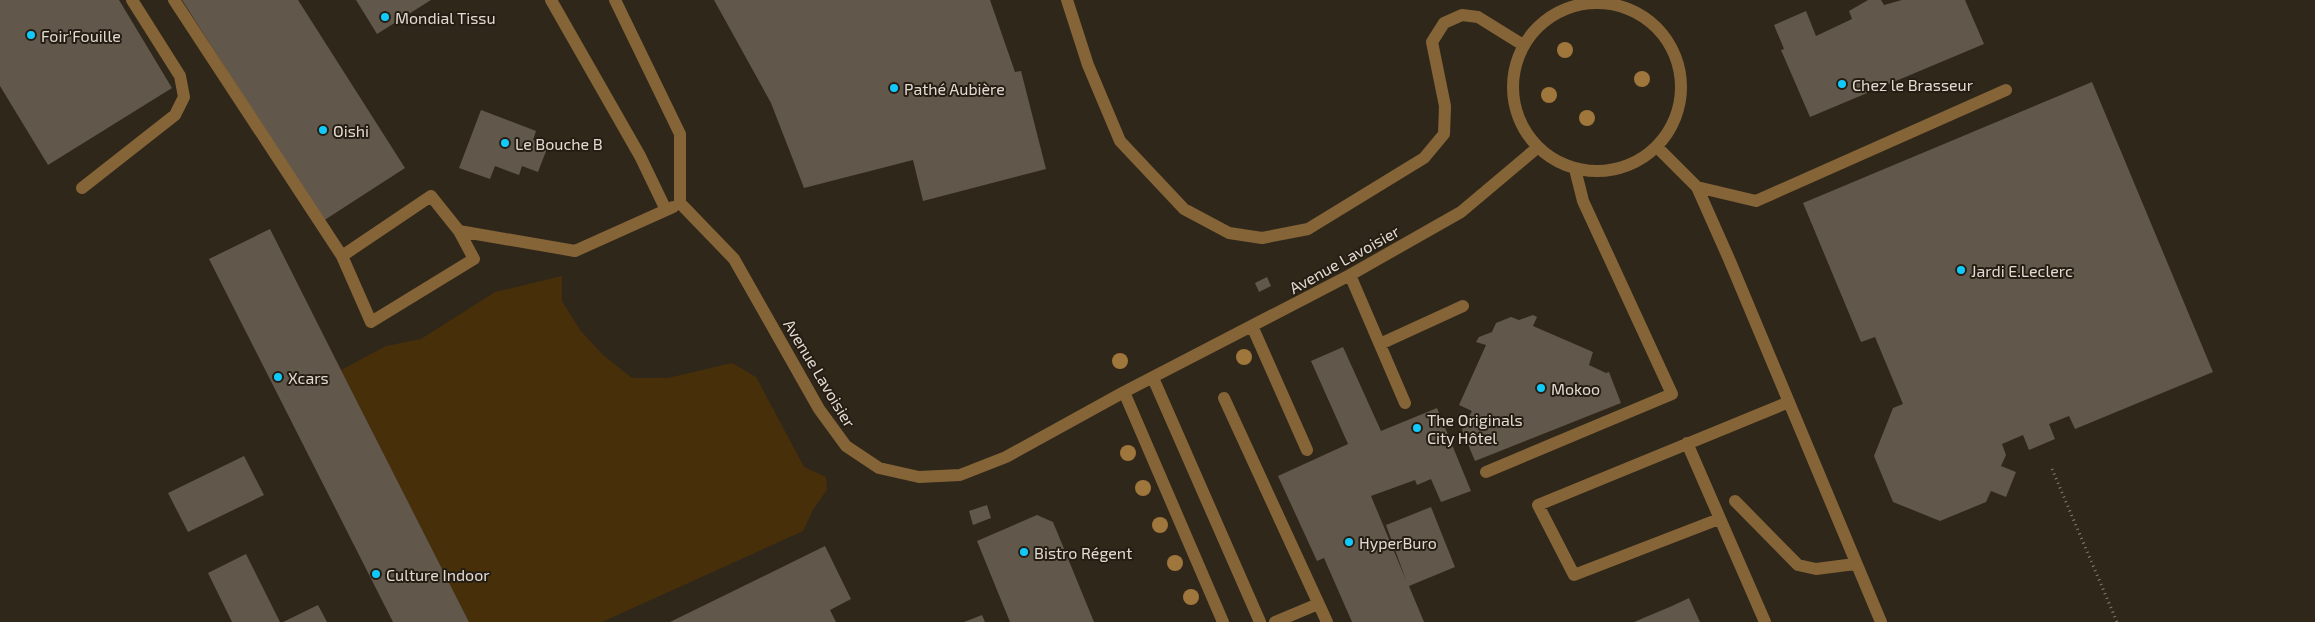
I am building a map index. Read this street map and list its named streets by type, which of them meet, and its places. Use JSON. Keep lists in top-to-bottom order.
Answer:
{
  "streets": {
    "street": ["Avenue Lavoisier"]
  },
  "places": [
    "Mondial Tissu",
    "Foir'Fouille",
    "Chez le Brasseur",
    "Pathé Aubière",
    "Oishi",
    "Le Bouche B",
    "Jardi E.Leclerc",
    "Xcars",
    "Mokoo",
    "The Originals City Hôtel",
    "HyperBuro",
    "Bistro Régent",
    "Culture Indoor"
  ]
}
